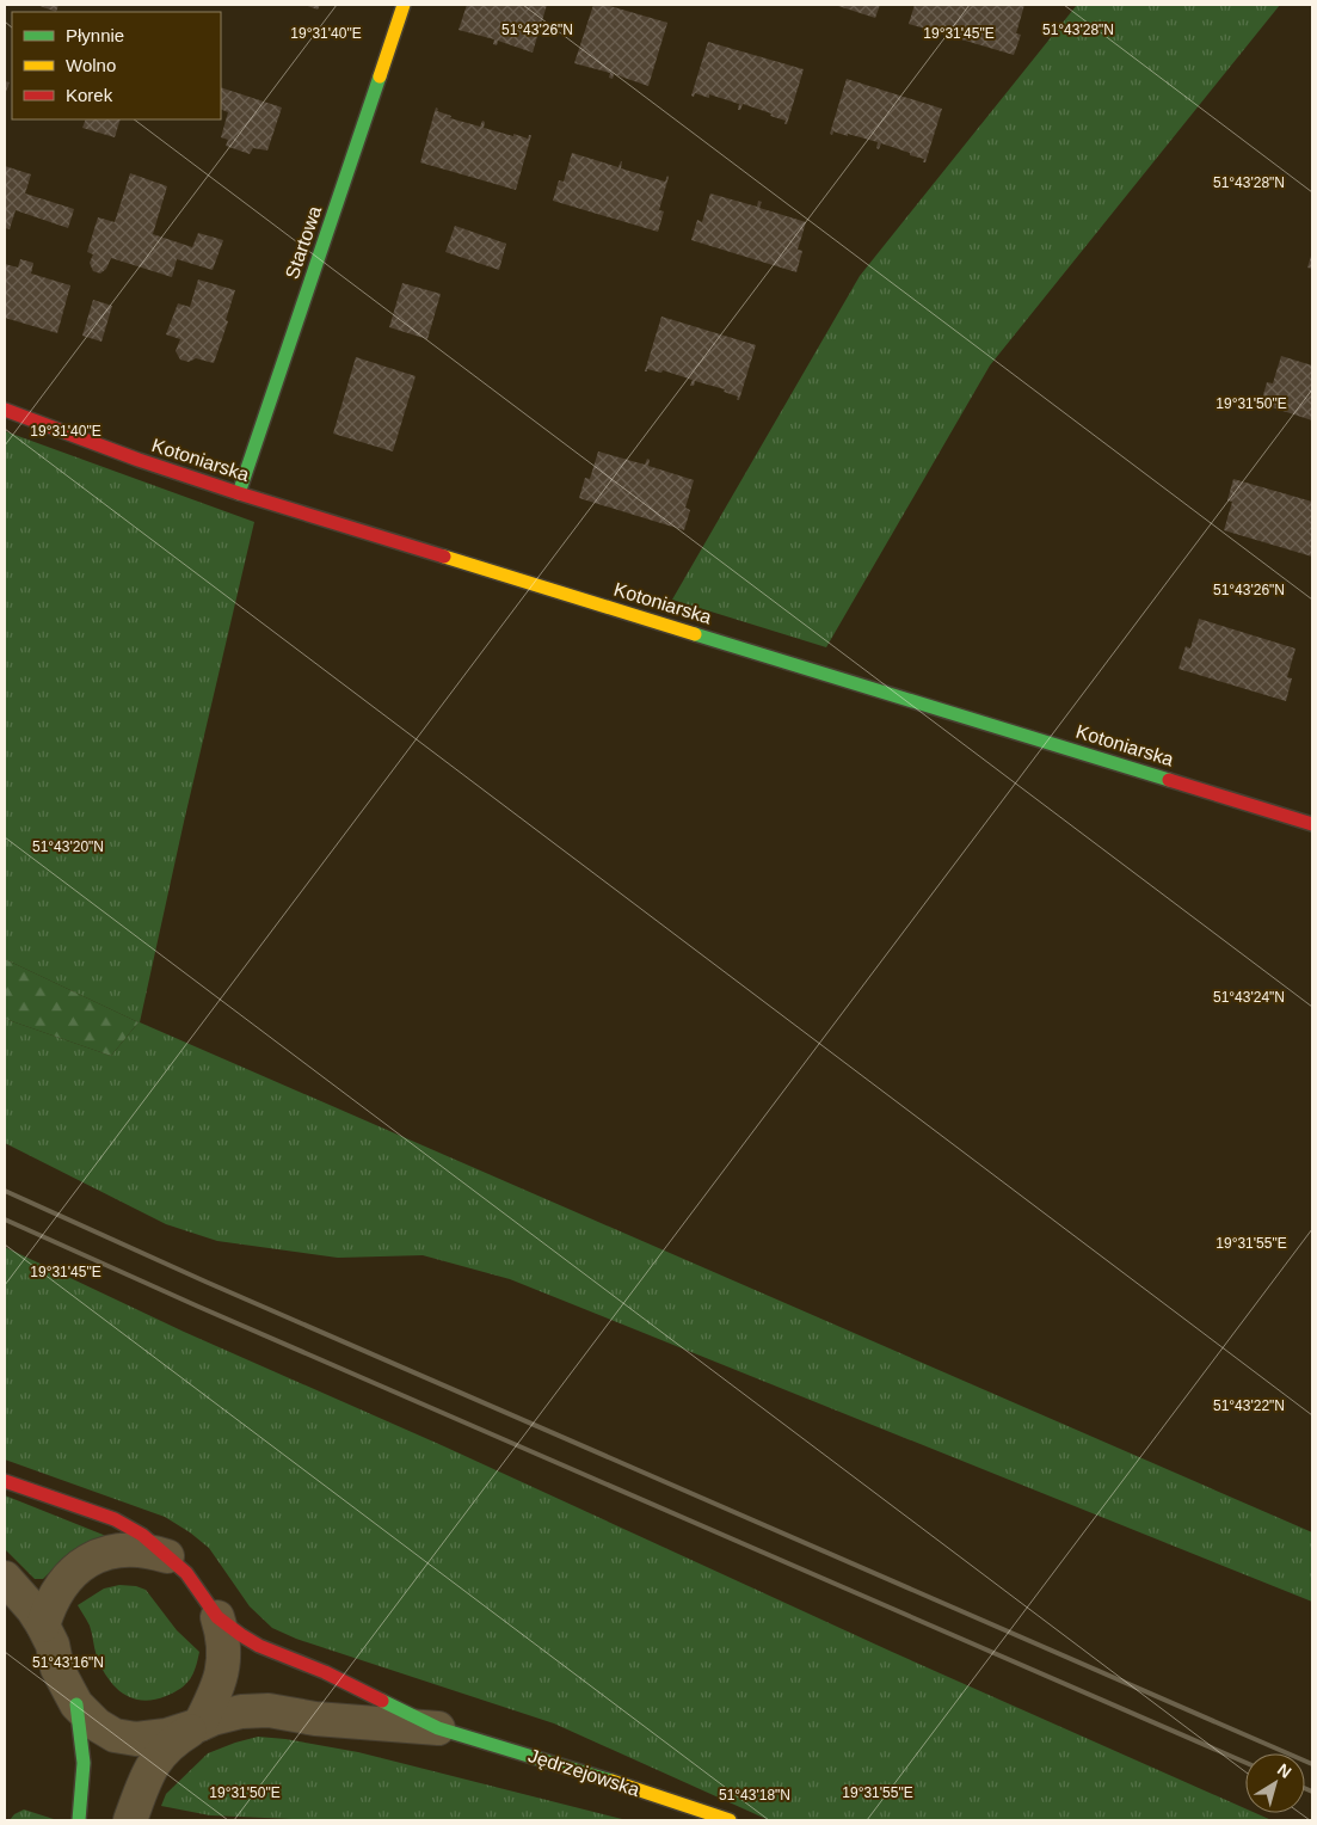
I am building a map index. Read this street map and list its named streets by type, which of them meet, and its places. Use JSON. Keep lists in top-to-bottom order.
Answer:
{
  "streets": {
    "street": ["Startowa", "Kotoniarska", "Jędrzejowska"]
  },
  "crossings": [
    ["Startowa", "Kotoniarska"]
  ],
  "legend": ["Płynnie", "Wolno", "Korek"],
  "north": "top right",
  "coordinates": [
    "51°43'26\"N",
    "51°43'28\"N",
    "19°31'40\"E",
    "19°31'45\"E",
    "19°31'50\"E",
    "51°43'20\"N",
    "51°43'24\"N",
    "19°31'55\"E",
    "51°43'22\"N",
    "51°43'16\"N",
    "51°43'18\"N"
  ]
}
